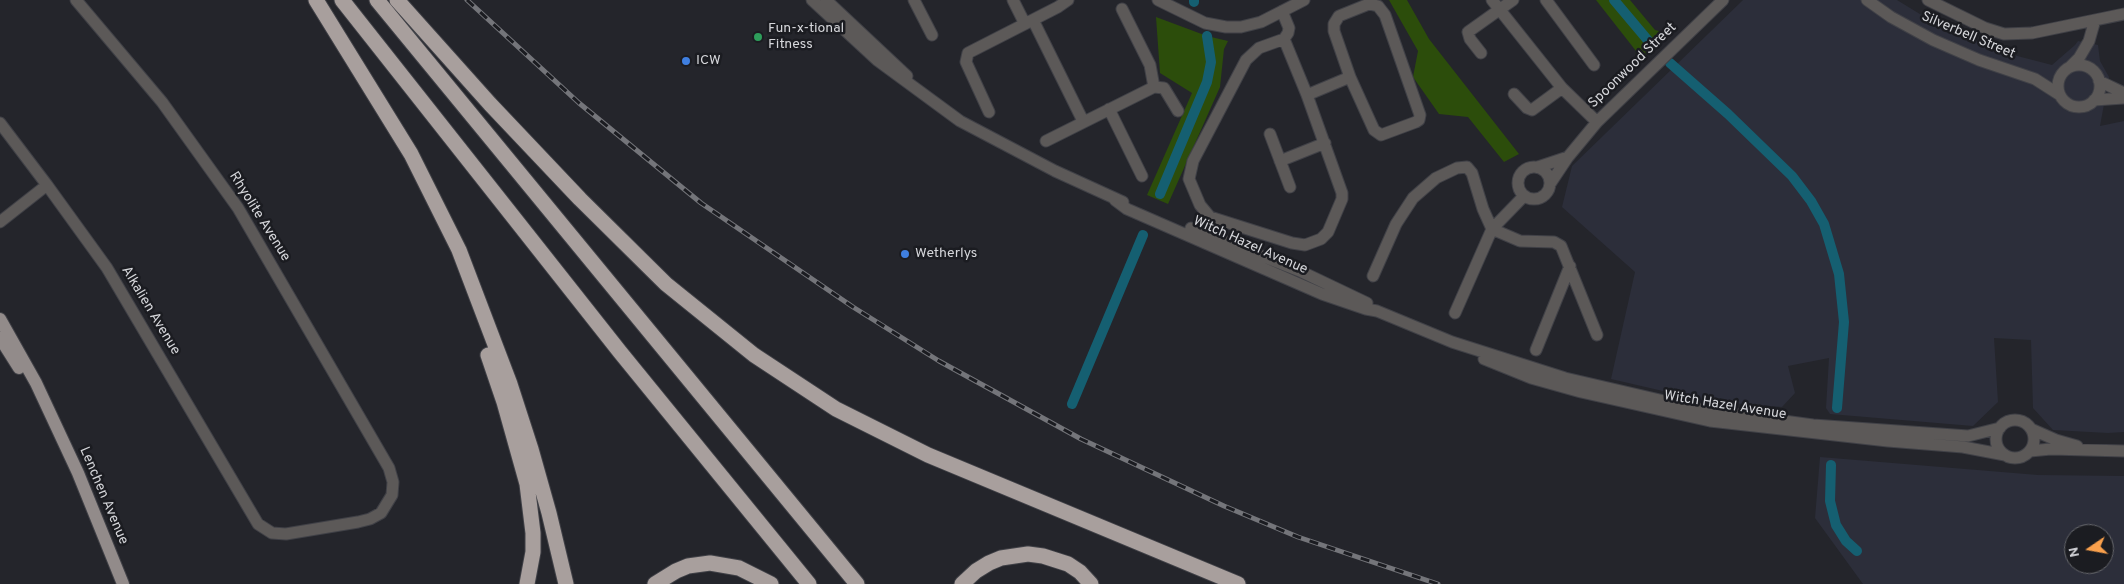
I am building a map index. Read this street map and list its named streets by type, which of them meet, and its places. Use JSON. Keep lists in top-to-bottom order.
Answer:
{
  "streets": {
    "main road": ["Lenchen Avenue"],
    "street": [
      "Silverbell Street",
      "Spoonwood Street",
      "Rhyolite Avenue",
      "Witch Hazel Avenue",
      "Alkalien Avenue"
    ]
  },
  "crossings": [
    ["Rhyolite Avenue", "Alkalien Avenue"]
  ],
  "places": ["Fun-x-tional Fitness", "ICW", "Wetherlys"],
  "north": "left"
}
